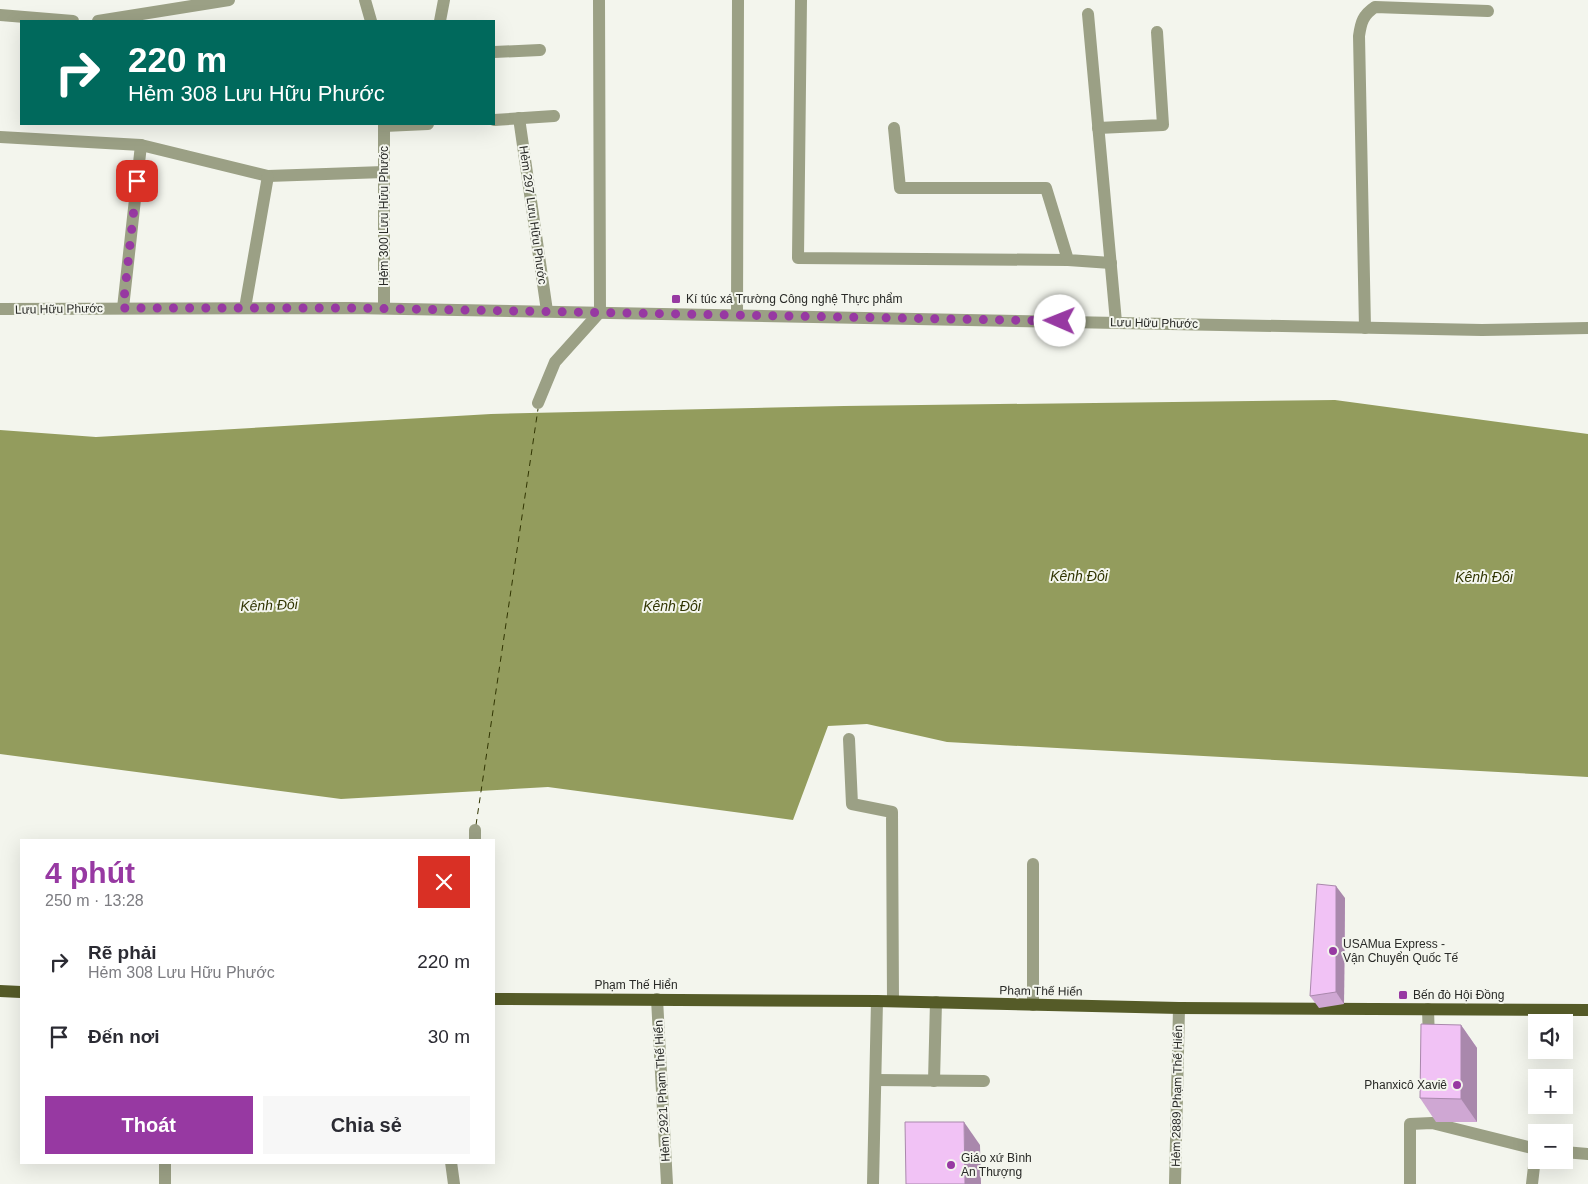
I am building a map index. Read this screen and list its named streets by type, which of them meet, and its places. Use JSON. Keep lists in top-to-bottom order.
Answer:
{
  "streets": {
    "main road": ["Phạm Thế Hiển"],
    "street": [
      "Hẻm 297 Lưu Hữu Phước",
      "Hẻm 300 Lưu Hữu Phước",
      "Lưu Hữu Phước",
      "Hẻm 2921 Phạm Thế Hiển",
      "Hẻm 2889 Phạm Thế Hiển"
    ]
  },
  "crossings": [
    ["Hẻm 297 Lưu Hữu Phước", "Lưu Hữu Phước"],
    ["Hẻm 300 Lưu Hữu Phước", "Lưu Hữu Phước"],
    ["Phạm Thế Hiển", "Hẻm 2921 Phạm Thế Hiển"],
    ["Phạm Thế Hiển", "Hẻm 2889 Phạm Thế Hiển"]
  ],
  "water": ["Kênh Đôi"],
  "places": {
    "transit": ["Kí túc xá Trường Công nghệ Thực phẩm", "Bến đò Hội Đồng"],
    "other": ["USAMua Express - Vận Chuyển Quốc Tế", "Phanxicô Xaviê", "Giáo xứ Bình An Thượng"]
  },
  "page": {
    "turn": ["220 m", "Hẻm 308 Lưu Hữu Phước"],
    "heading": ["4 phút", "250 m · 13:28"],
    "list": [
      {
        "name": "Rẽ phải",
        "note": "Hẻm 308 Lưu Hữu Phước",
        "value": "220 m"
      },
      {
        "name": "Đến nơi",
        "value": "30 m"
      }
    ],
    "map_buttons": ["+", "−"],
    "buttons": ["Thoát", "Chia sẻ"]
  }
}
